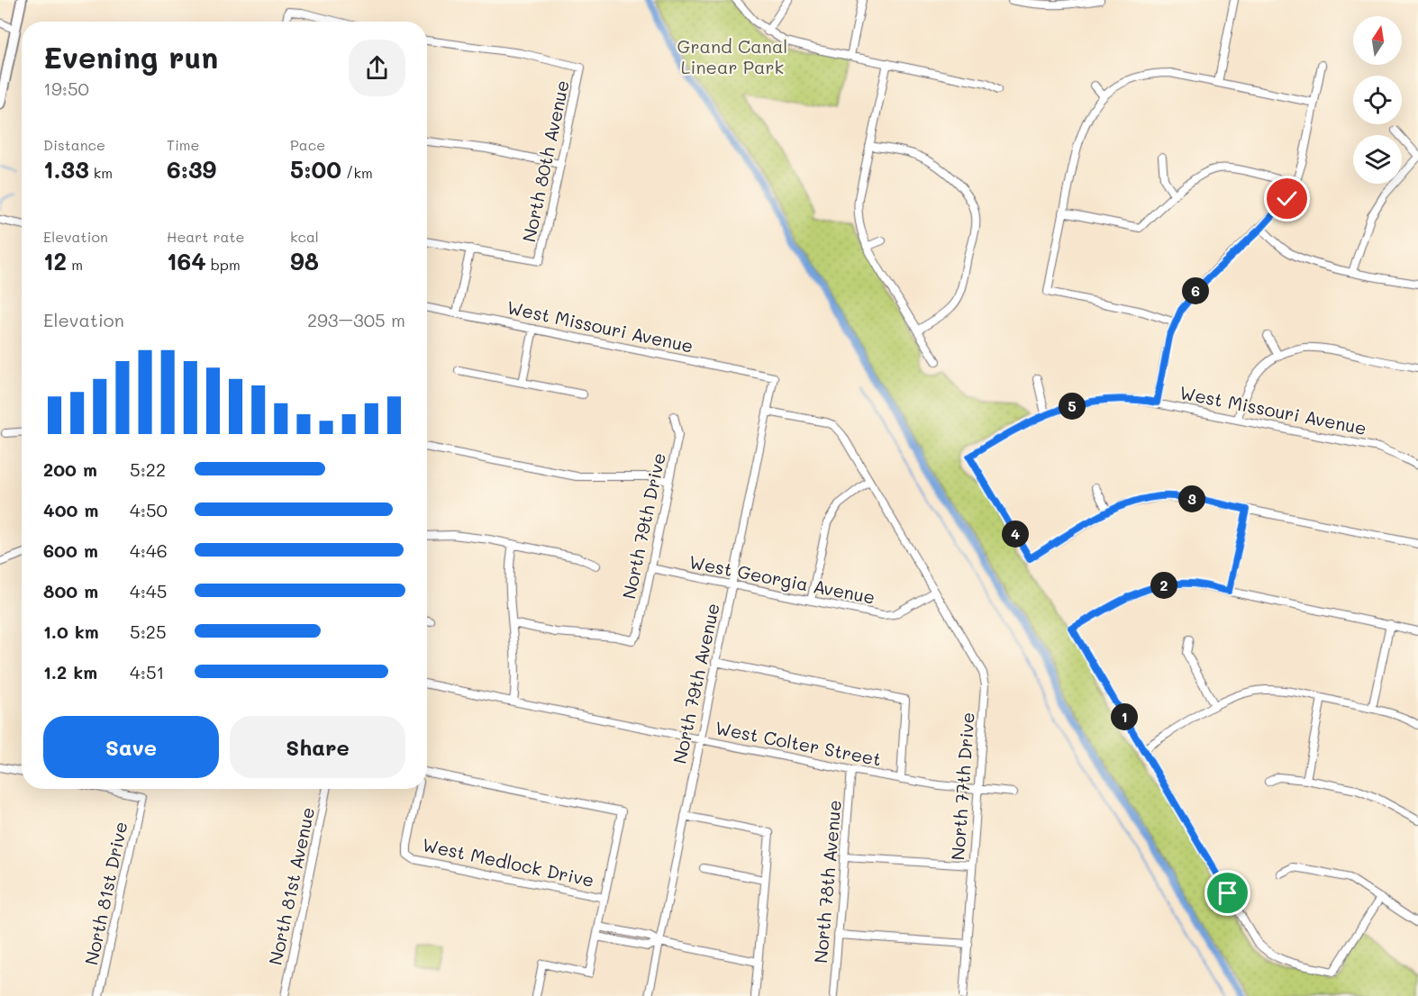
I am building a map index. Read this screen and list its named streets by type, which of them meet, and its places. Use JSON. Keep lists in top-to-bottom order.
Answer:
{
  "streets": {
    "street": [
      "North 80th Avenue",
      "West Missouri Avenue",
      "North 79th Drive",
      "West Georgia Avenue",
      "North 79th Avenue",
      "West Colter Street",
      "North 77th Drive",
      "West Medlock Drive",
      "North 78th Avenue",
      "North 81st Avenue",
      "North 81st Drive"
    ]
  },
  "crossings": [
    ["West Missouri Avenue", "North 79th Avenue"],
    ["North 79th Drive", "West Georgia Avenue"],
    ["West Georgia Avenue", "North 79th Avenue"],
    ["West Georgia Avenue", "North 77th Drive"],
    ["North 79th Avenue", "West Colter Street"],
    ["North 79th Avenue", "North 77th Drive"],
    ["West Colter Street", "North 77th Drive"],
    ["West Colter Street", "North 78th Avenue"]
  ],
  "parks": ["Grand Canal Linear Park"],
  "north": "top",
  "page": {
    "heading": ["Evening run", "19:50"],
    "stats": [
      ["Distance", "1.33 km"],
      ["Time", "6:39"],
      ["Pace", "5:00 /km"],
      ["Elevation", "12 m"],
      ["Heart rate", "164 bpm"],
      ["kcal", "98"]
    ],
    "pins": [
      "6",
      "5",
      "3",
      "4",
      "2",
      "1"
    ],
    "chart": ["Elevation", "293–305 m"],
    "list": [
      {
        "name": "200 m",
        "note": "5:22"
      },
      {
        "name": "400 m",
        "note": "4:50"
      },
      {
        "name": "600 m",
        "note": "4:46"
      },
      {
        "name": "800 m",
        "note": "4:45"
      },
      {
        "name": "1.0 km",
        "note": "5:25"
      },
      {
        "name": "1.2 km",
        "note": "4:51"
      }
    ],
    "buttons": ["Save", "Share"]
  }
}
